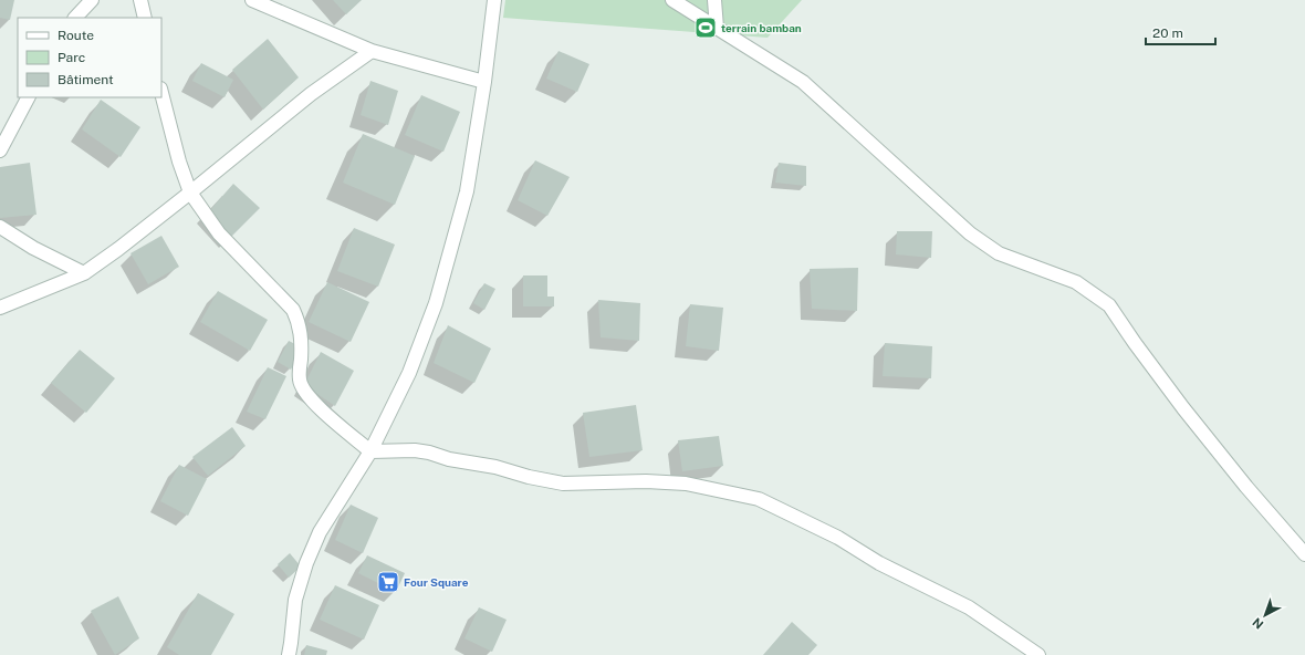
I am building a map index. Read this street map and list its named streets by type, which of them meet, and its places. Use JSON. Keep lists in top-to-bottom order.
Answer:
{
  "places": {
    "sports": ["terrain bamban"],
    "supermarket": ["Four Square"]
  },
  "legend": ["Route", "Parc", "Bâtiment"],
  "scale_bar": "20 m",
  "north": "bottom left"
}
